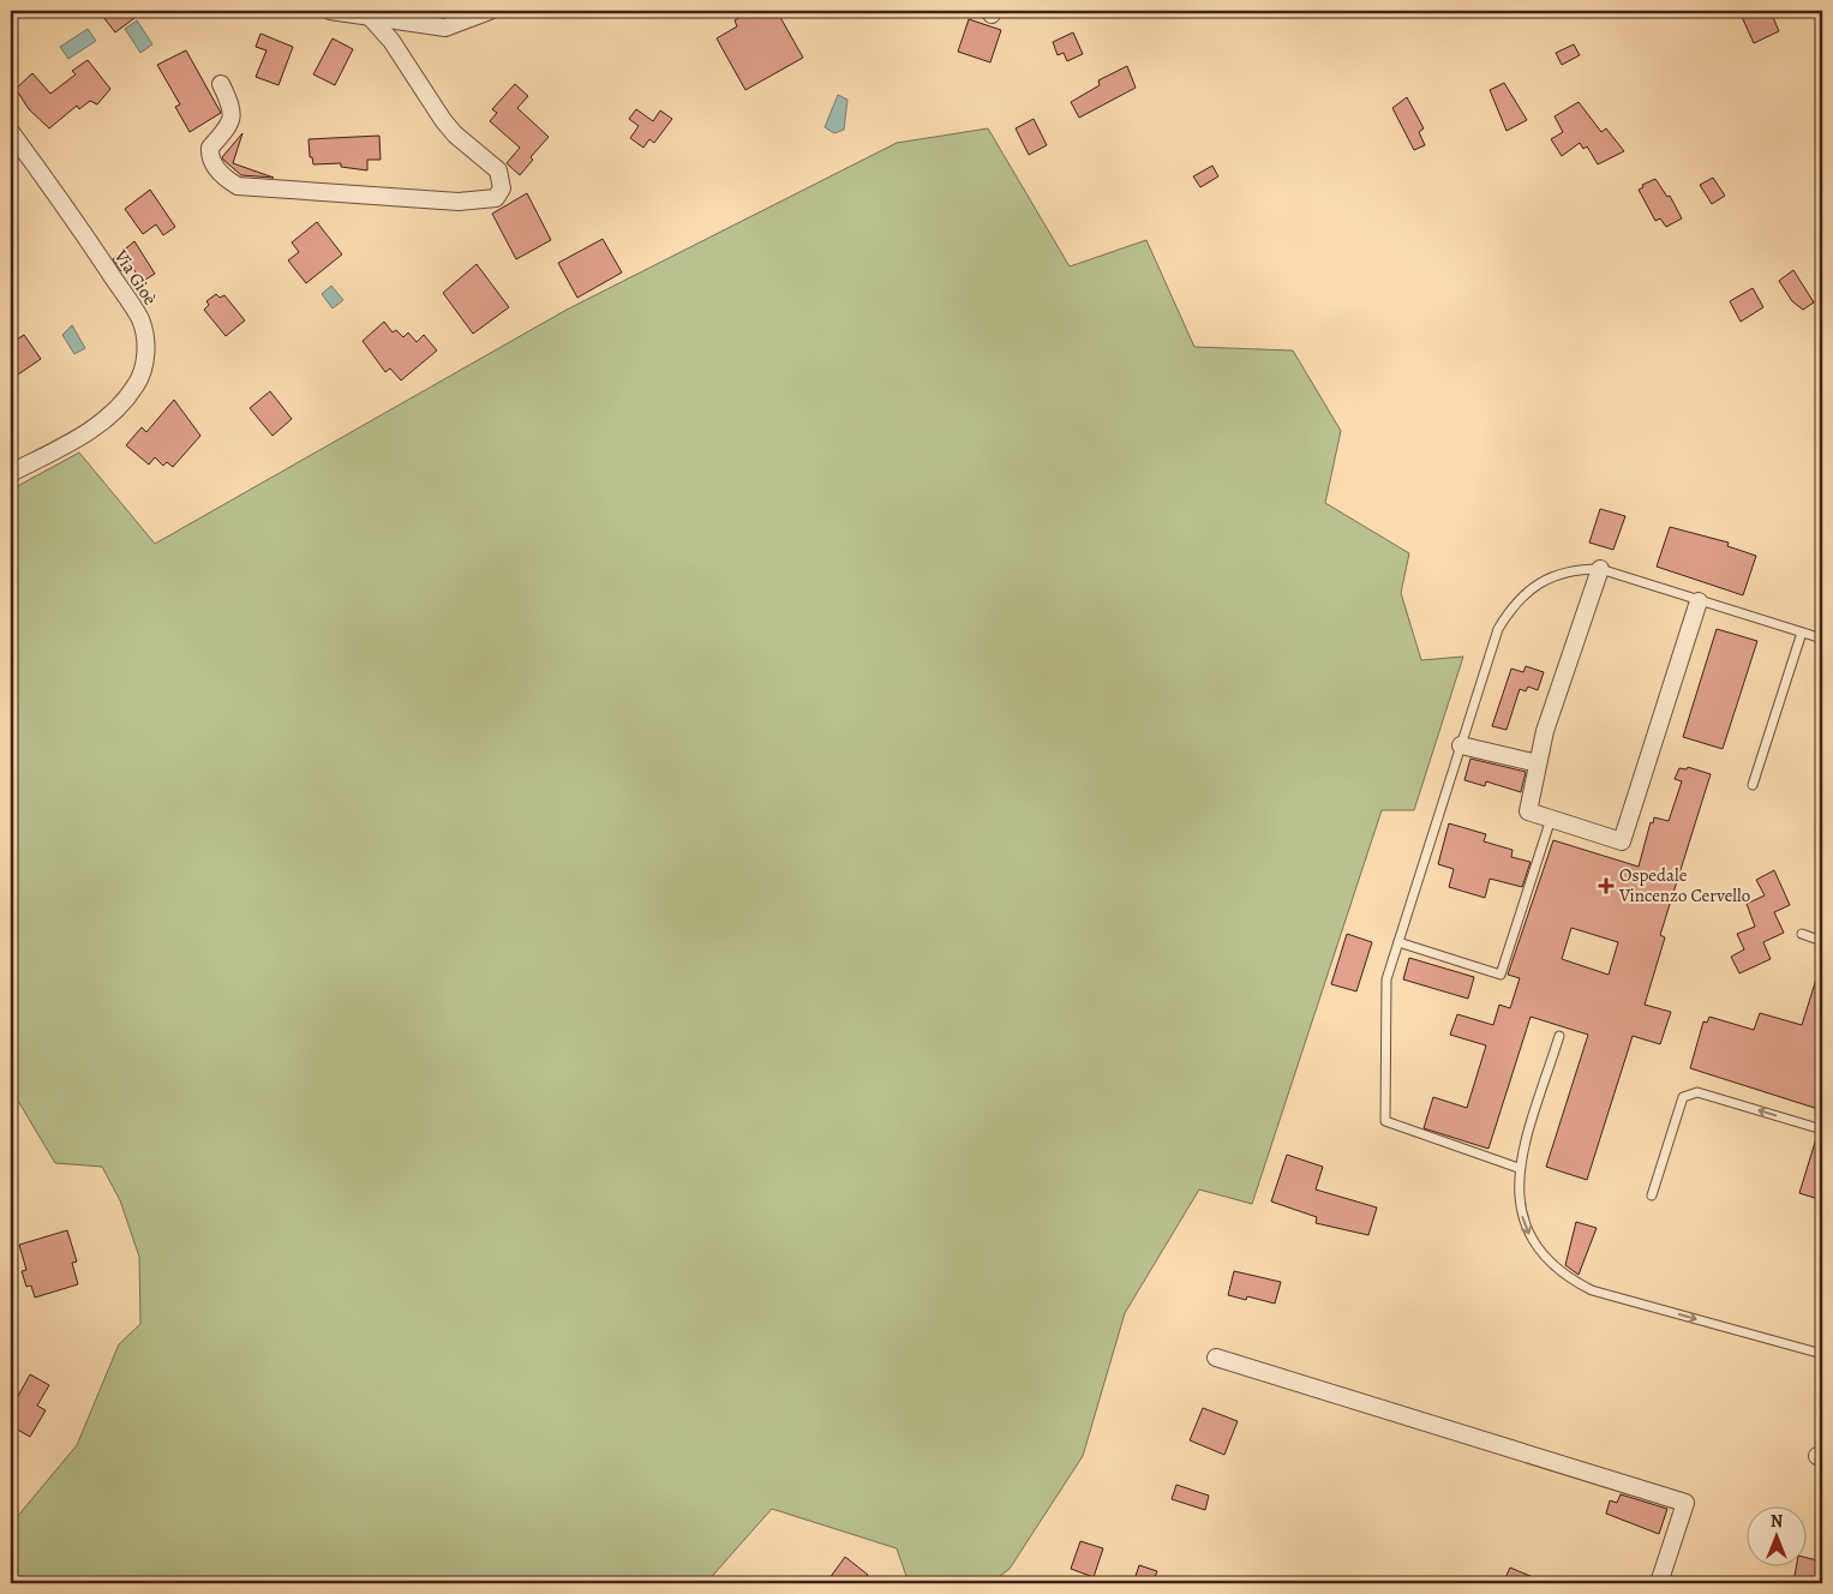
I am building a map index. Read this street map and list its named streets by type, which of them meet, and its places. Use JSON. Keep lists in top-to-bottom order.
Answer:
{
  "streets": {
    "street": ["Via Gioè"]
  },
  "places": {
    "health": ["Ospedale Vincenzo Cervello"]
  },
  "north": "top"
}
